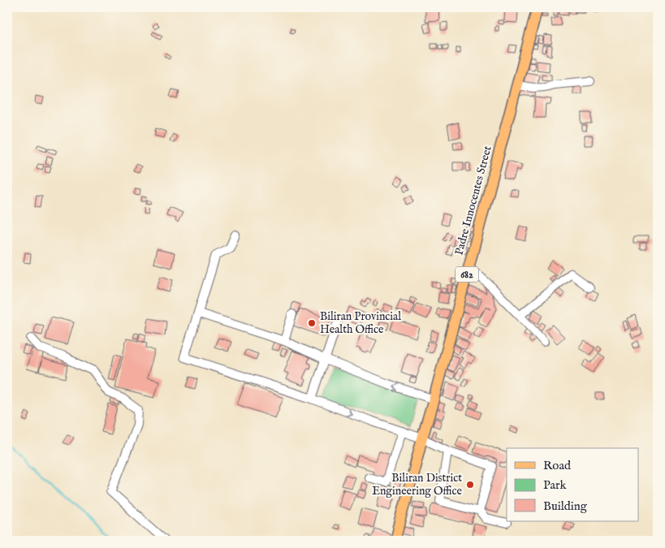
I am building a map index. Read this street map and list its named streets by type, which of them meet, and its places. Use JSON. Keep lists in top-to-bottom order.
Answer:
{
  "streets": {
    "main road": ["Padre Innocentes Street", "682"]
  },
  "places": ["Biliran Provincial Health Office", "Biliran District Engineering Office"],
  "legend": ["Road", "Park", "Building"]
}
